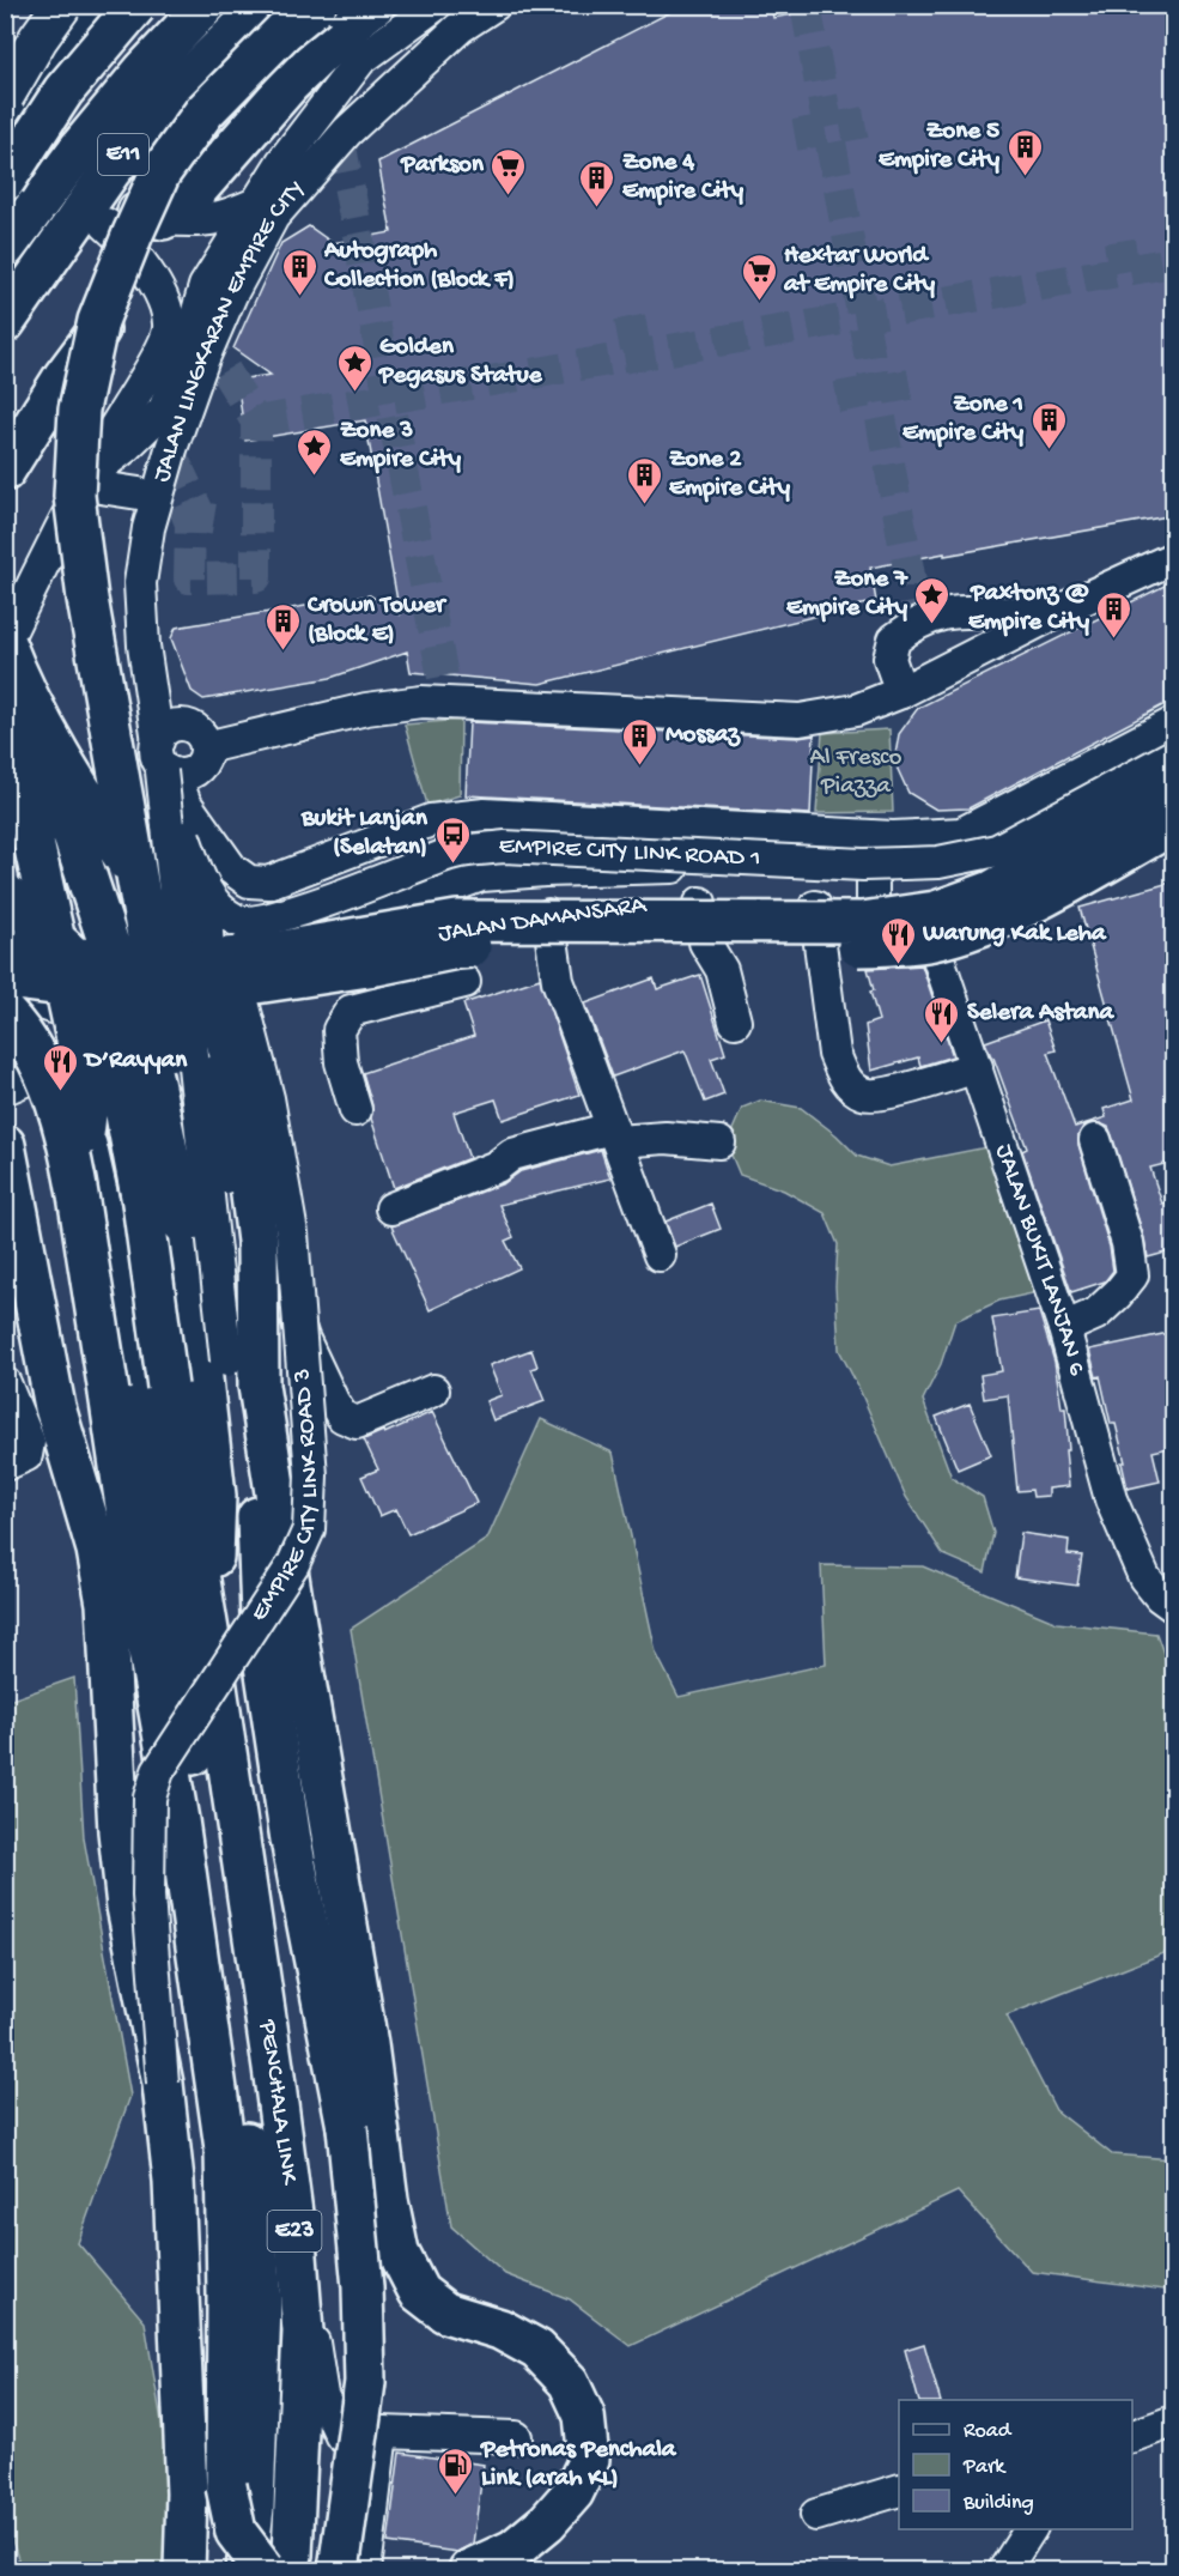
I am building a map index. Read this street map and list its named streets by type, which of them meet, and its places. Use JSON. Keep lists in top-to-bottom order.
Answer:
{
  "streets": {
    "highway": ["E11", "PENCHALA LINK", "E23"],
    "street": [
      "JALAN LINGKARAN EMPIRE CITY",
      "EMPIRE CITY LINK ROAD 1",
      "JALAN DAMANSARA",
      "JALAN BUKIT LANJAN 6",
      "EMPIRE CITY LINK ROAD 3"
    ]
  },
  "crossings": [
    ["JALAN LINGKARAN EMPIRE CITY", "EMPIRE CITY LINK ROAD 1"],
    ["EMPIRE CITY LINK ROAD 1", "EMPIRE CITY LINK ROAD 3"],
    ["JALAN DAMANSARA", "JALAN BUKIT LANJAN 6"]
  ],
  "parks": ["Al Fresco Piazza"],
  "places": {
    "building": [
      "Zone 5 Empire City",
      "Zone 4 Empire City",
      "Autograph Collection (Block F)",
      "Zone 1 Empire City",
      "Zone 2 Empire City",
      "Paxtonz @ Empire City",
      "Crown Tower (Block E)",
      "Mossaz"
    ],
    "supermarket": ["Parkson", "Hextar World at Empire City"],
    "place": ["Golden Pegasus Statue", "Zone 3 Empire City", "Zone 7 Empire City"],
    "bus stop": ["Bukit Lanjan (Selatan)"],
    "restaurant": ["Warung Kak Leha", "Selera Astana", "D’Rayyan"],
    "fuel station": ["Petronas Penchala Link (arah KL)"]
  },
  "legend": ["Road", "Park", "Building"]
}
